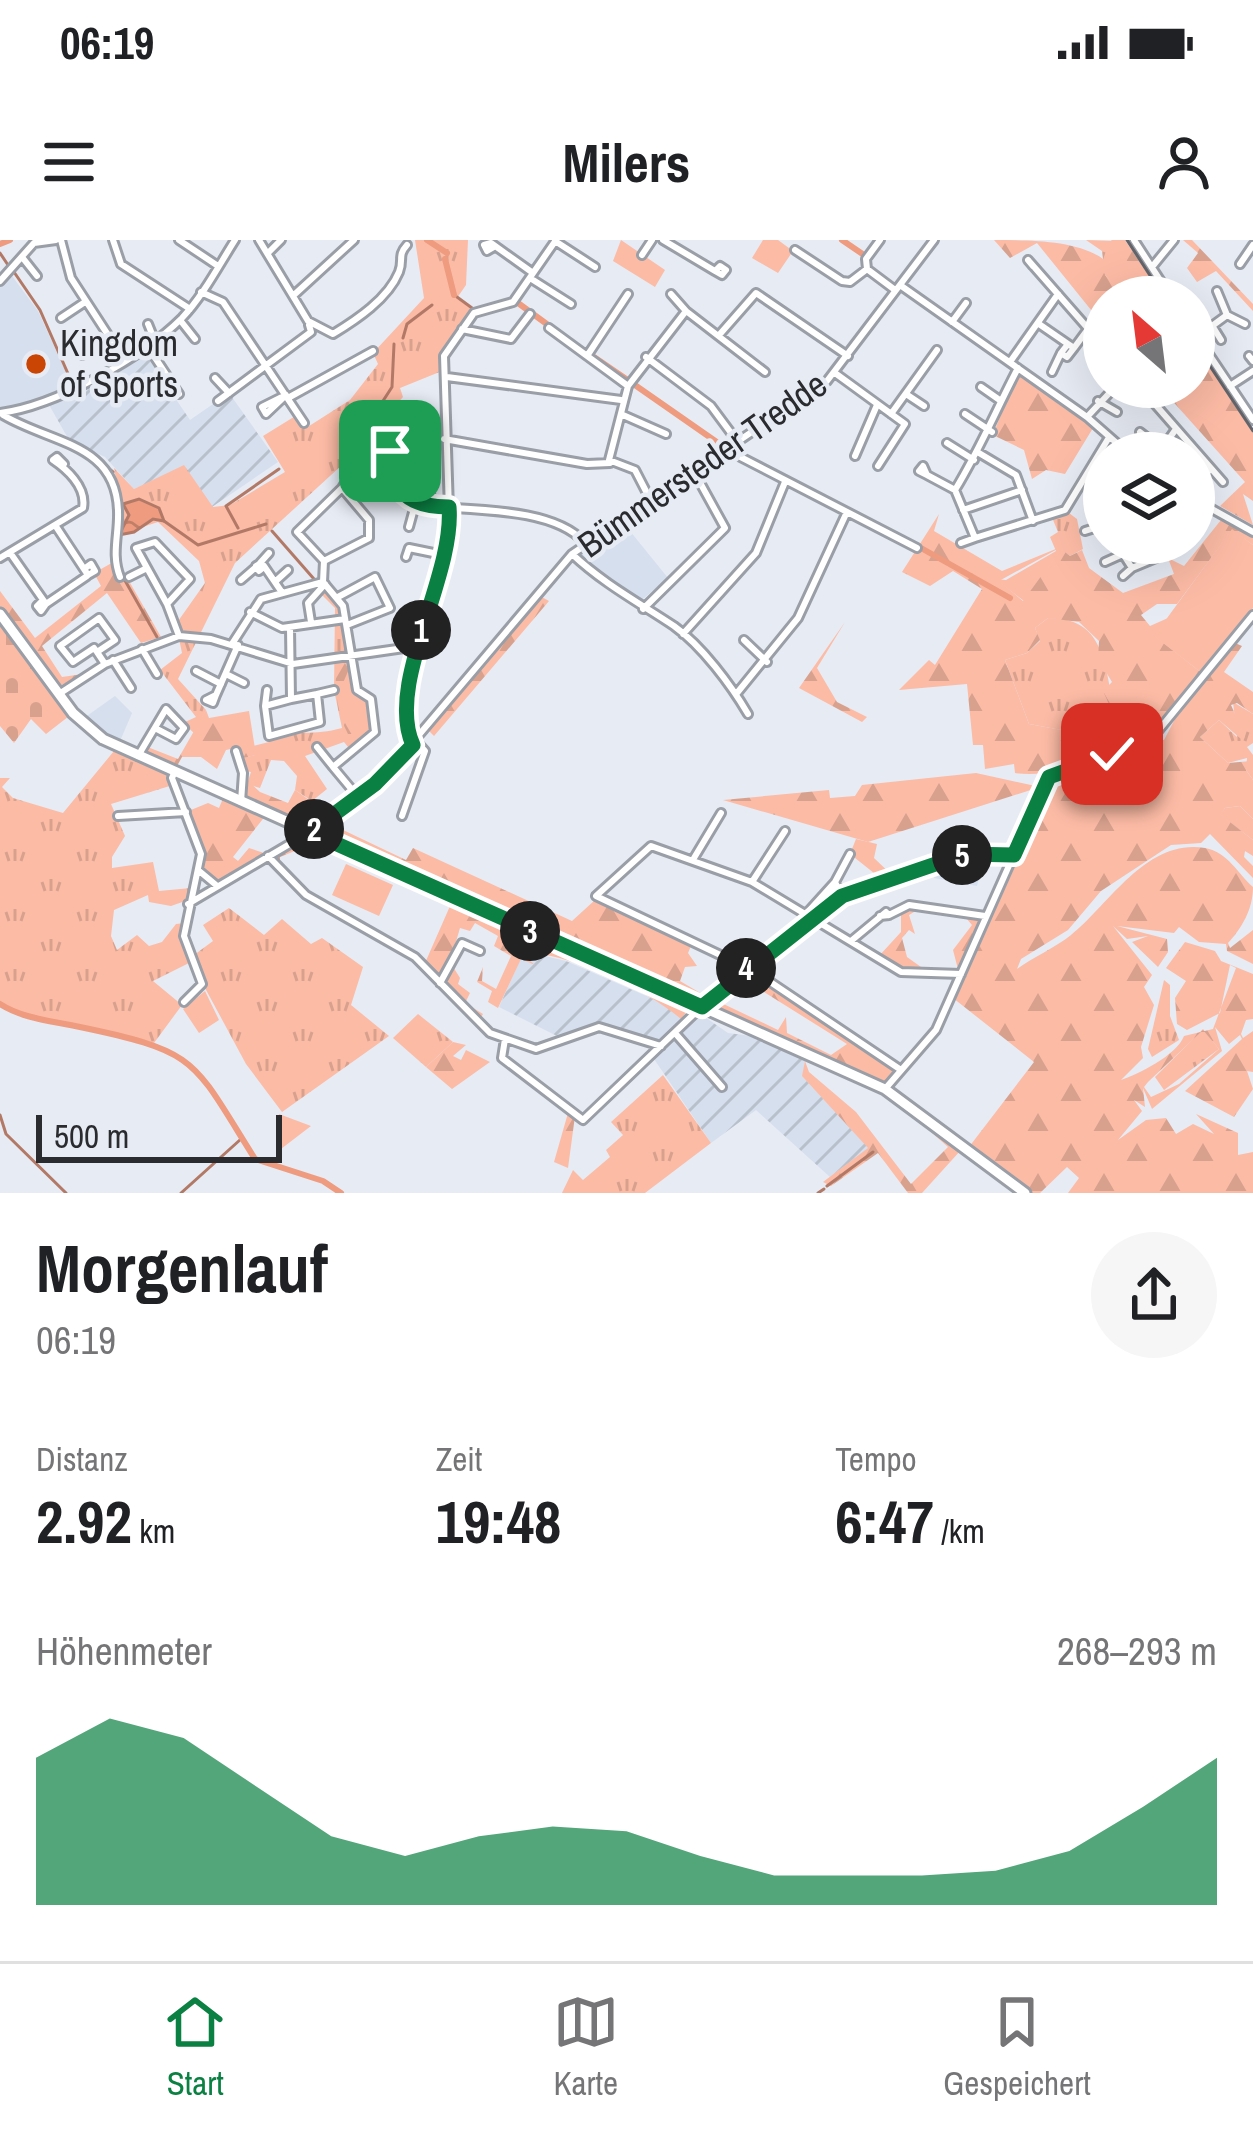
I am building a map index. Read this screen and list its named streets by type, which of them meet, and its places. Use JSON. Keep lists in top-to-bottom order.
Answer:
{
  "streets": {
    "street": ["Bümmersteder Tredde"]
  },
  "places": ["Kingdom of Sports"],
  "scale_bar": "500 m",
  "north": "top left",
  "page": {
    "status": "06:19",
    "header": "Milers",
    "pins": [
      "1",
      "2",
      "5",
      "3",
      "4"
    ],
    "scale": "500 m",
    "heading": ["Morgenlauf", "06:19"],
    "stats": [
      ["Distanz", "2.92 km"],
      ["Zeit", "19:48"],
      ["Tempo", "6:47 /km"]
    ],
    "chart": ["Höhenmeter", "268–293 m"],
    "tabs": ["Start", "Karte", "Gespeichert"]
  }
}
